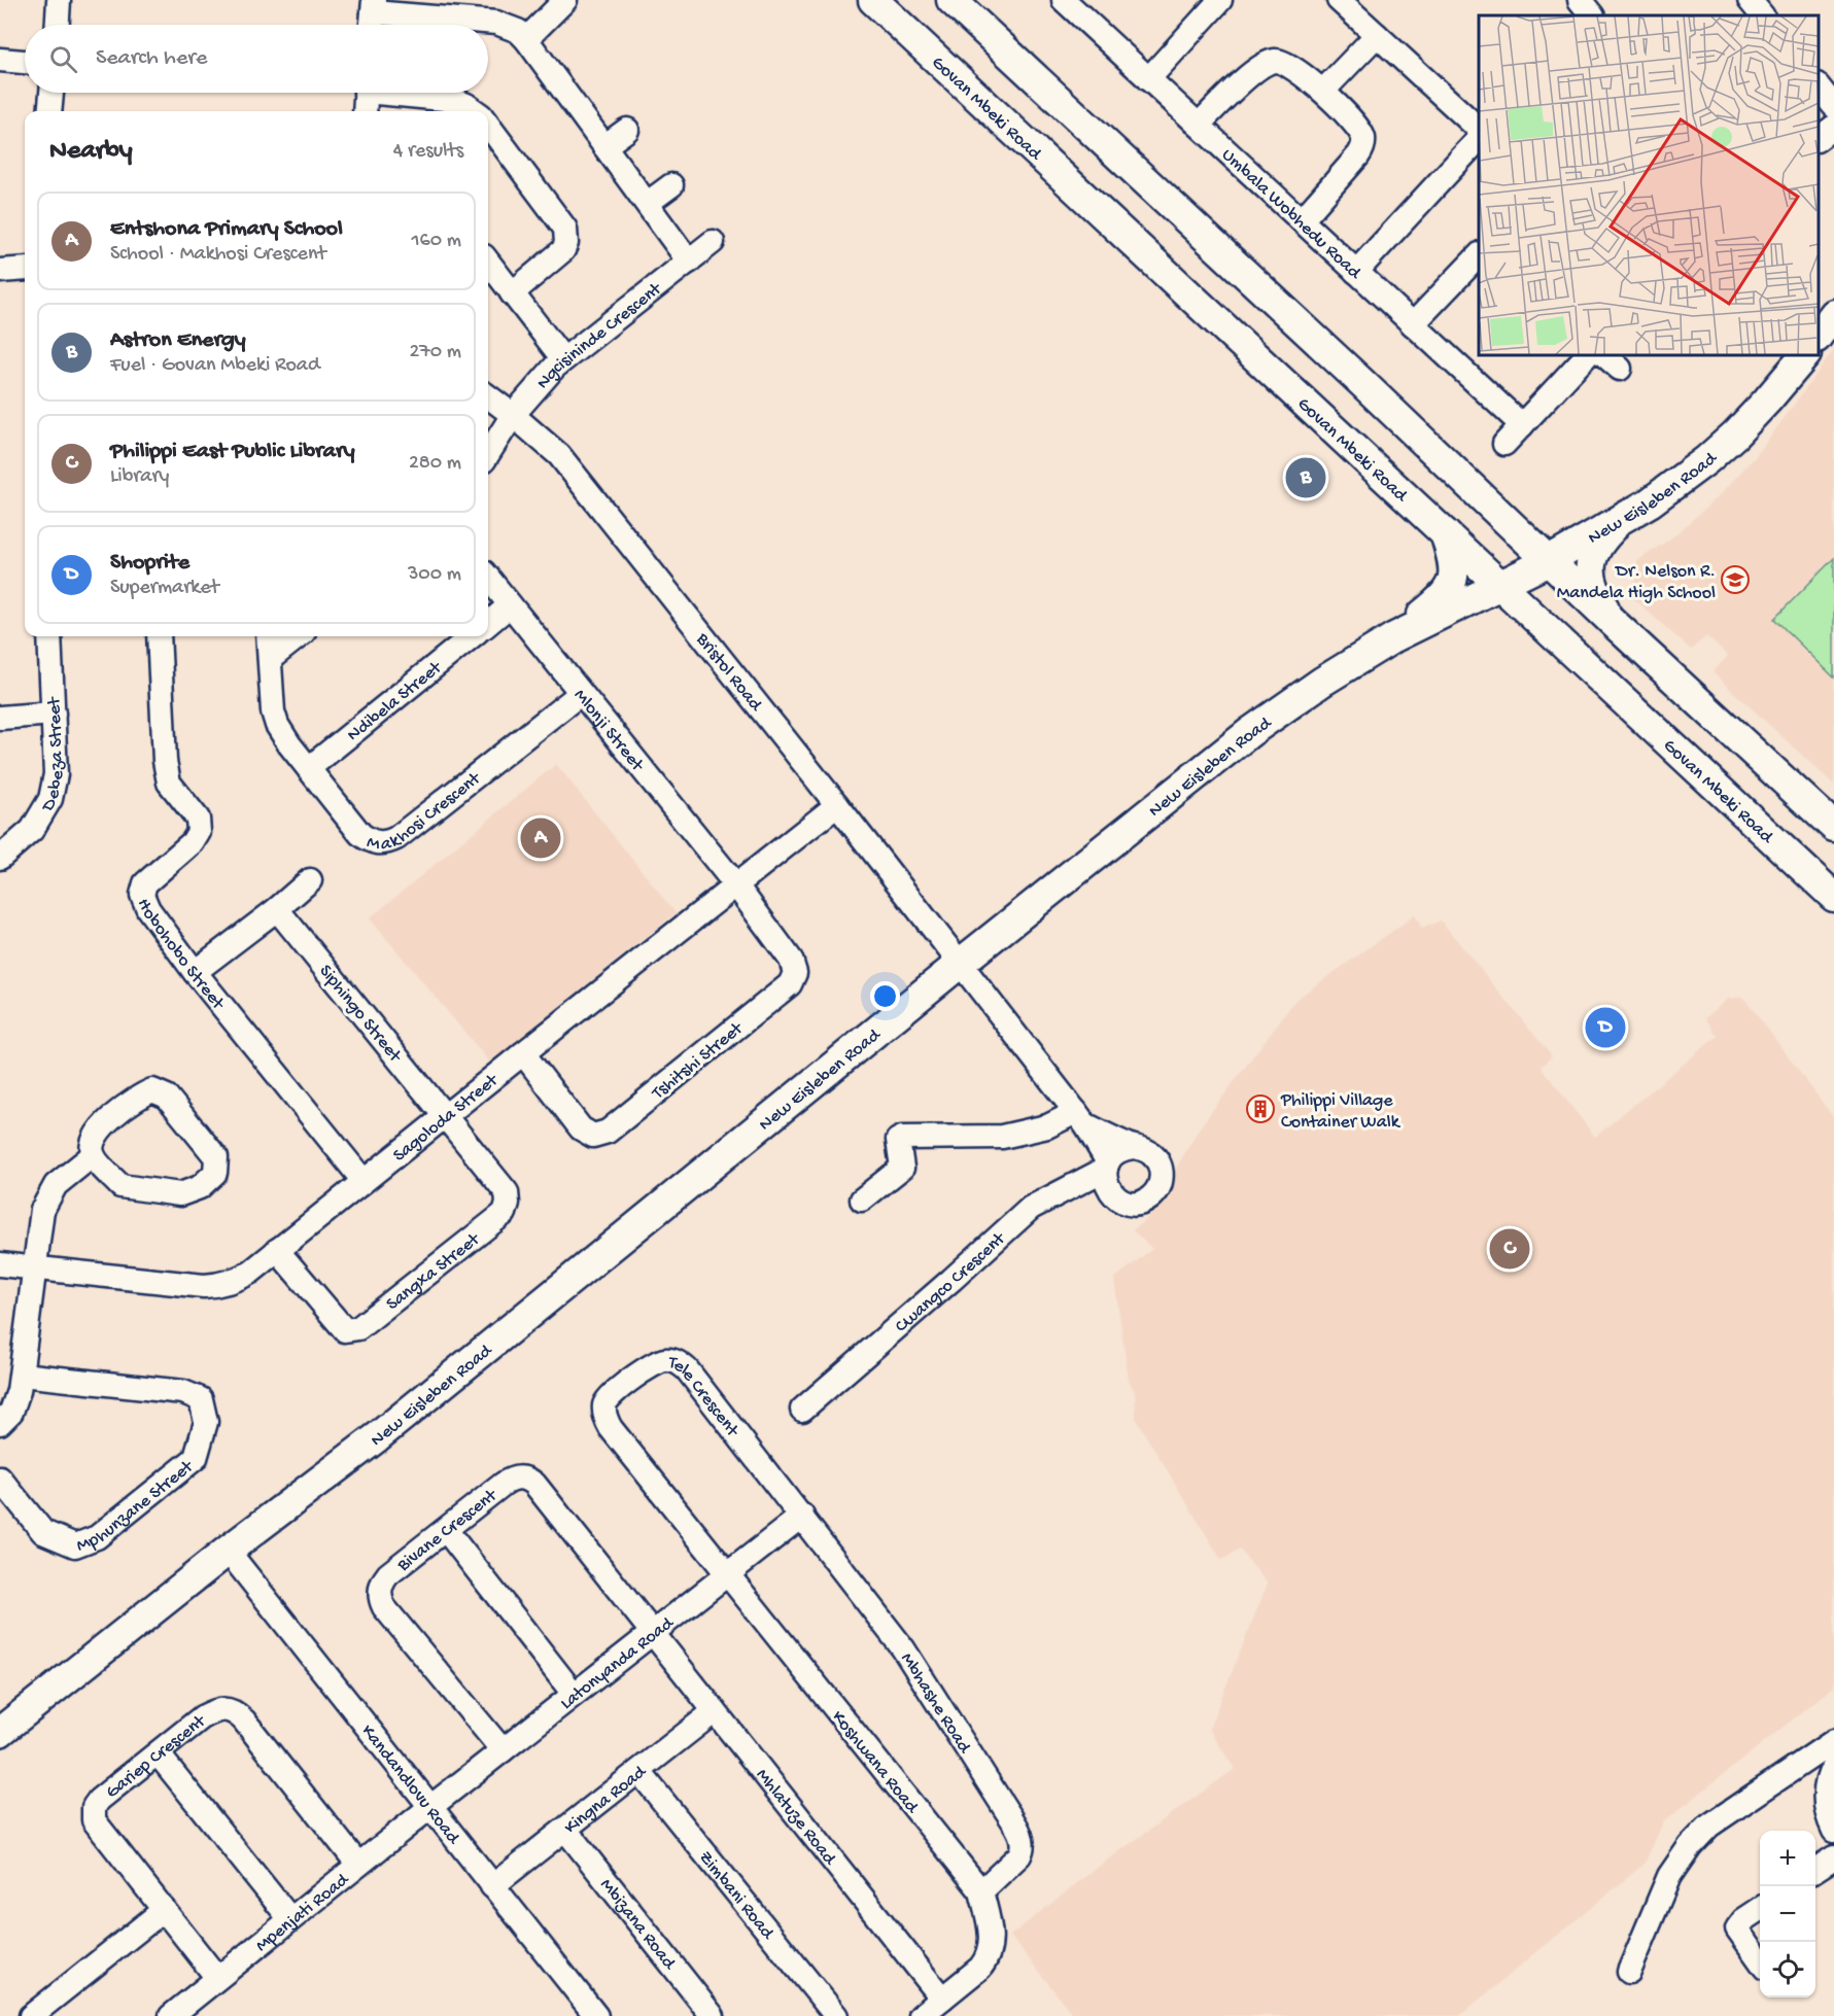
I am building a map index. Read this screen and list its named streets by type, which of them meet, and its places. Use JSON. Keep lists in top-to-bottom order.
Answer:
{
  "streets": {
    "main road": ["Govan Mbeki Road", "New Eisleben Road"],
    "street": [
      "Umbala Wobhedu Road",
      "Ngcisininde Crescent",
      "Bristol Road",
      "Ndibela Street",
      "Mlonji Street",
      "Debeza Street",
      "Makhosi Crescent",
      "Hobohobo Street",
      "Siphingo Street",
      "Tshitshi Street",
      "Sagoloda Street",
      "Sangxa Street",
      "Cwangco Crescent",
      "Tele Crescent",
      "Mphunzane Street",
      "Bivane Crescent",
      "Latonyanda Road",
      "Mbhashe Road",
      "Gariep Crescent",
      "Koshwana Road",
      "Kandandlovu Road",
      "Kingna Road",
      "Mhlatuze Road",
      "Zimbani Road",
      "Mpenjati Road",
      "Mbizana Road"
    ]
  },
  "crossings": [
    ["Govan Mbeki Road", "New Eisleben Road"],
    ["Ngcisininde Crescent", "Bristol Road"],
    ["New Eisleben Road", "Bristol Road"],
    ["New Eisleben Road", "Kandandlovu Road"],
    ["Bristol Road", "Sagoloda Street"],
    ["Bristol Road", "Cwangco Crescent"],
    ["Ndibela Street", "Makhosi Crescent"],
    ["Mlonji Street", "Makhosi Crescent"],
    ["Mlonji Street", "Tshitshi Street"],
    ["Mlonji Street", "Sagoloda Street"],
    ["Hobohobo Street", "Sagoloda Street"],
    ["Siphingo Street", "Sagoloda Street"],
    ["Siphingo Street", "Sangxa Street"],
    ["Tshitshi Street", "Sagoloda Street"],
    ["Sagoloda Street", "Sangxa Street"],
    ["Tele Crescent", "Latonyanda Road"],
    ["Tele Crescent", "Mbhashe Road"],
    ["Tele Crescent", "Koshwana Road"],
    ["Bivane Crescent", "Latonyanda Road"],
    ["Bivane Crescent", "Mhlatuze Road"],
    ["Latonyanda Road", "Mbhashe Road"],
    ["Latonyanda Road", "Koshwana Road"],
    ["Latonyanda Road", "Kandandlovu Road"],
    ["Latonyanda Road", "Mhlatuze Road"],
    ["Latonyanda Road", "Mpenjati Road"],
    ["Mbhashe Road", "Koshwana Road"],
    ["Gariep Crescent", "Mpenjati Road"],
    ["Koshwana Road", "Mhlatuze Road"],
    ["Kandandlovu Road", "Kingna Road"],
    ["Kandandlovu Road", "Mpenjati Road"],
    ["Kingna Road", "Mhlatuze Road"],
    ["Kingna Road", "Zimbani Road"],
    ["Kingna Road", "Mbizana Road"]
  ],
  "places": {
    "school or university": ["Dr. Nelson R. Mandela High School"],
    "building": ["Philippi Village Container Walk"]
  },
  "page": {
    "search": "Search here",
    "heading": ["Nearby", "4 results"],
    "list": [
      {
        "mark": "A",
        "name": "Entshona Primary School",
        "note": "School · Makhosi Crescent",
        "value": "160 m"
      },
      {
        "mark": "B",
        "name": "Astron Energy",
        "note": "Fuel · Govan Mbeki Road",
        "value": "270 m"
      },
      {
        "mark": "C",
        "name": "Philippi East Public Library",
        "note": "Library",
        "value": "280 m"
      },
      {
        "mark": "D",
        "name": "Shoprite",
        "note": "Supermarket",
        "value": "300 m"
      }
    ],
    "pins": [
      "B",
      "A",
      "D",
      "C"
    ],
    "map_buttons": ["+", "−"]
  }
}
